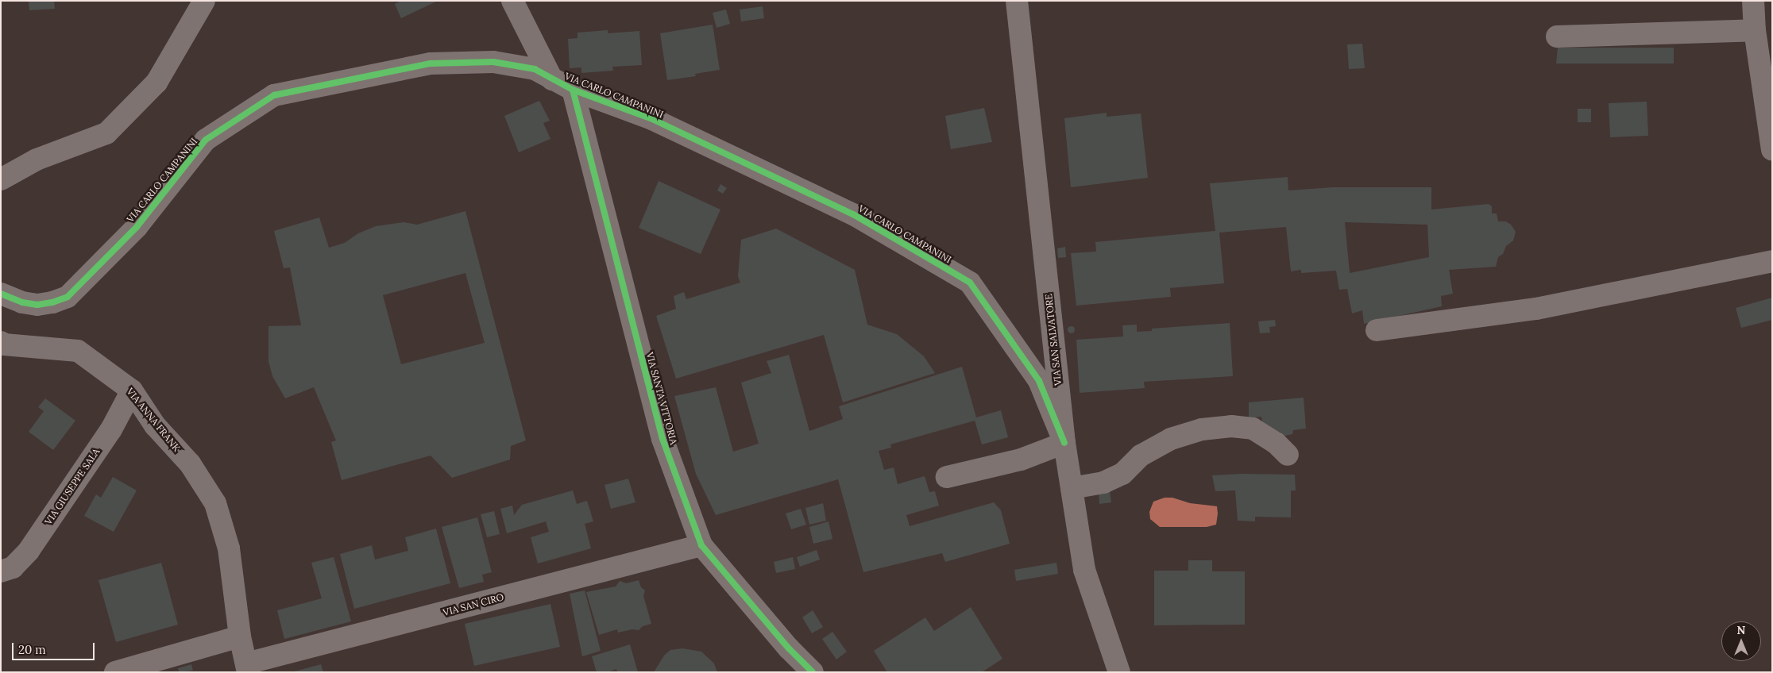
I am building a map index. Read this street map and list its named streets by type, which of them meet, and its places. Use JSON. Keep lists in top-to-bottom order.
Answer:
{
  "streets": {
    "street": [
      "VIA CARLO CAMPANINI",
      "VIA SAN SALVATORE",
      "VIA SANTA VITTORIA",
      "VIA ANNA FRANK",
      "VIA GIUSEPPE SALA",
      "VIA SAN CIRO"
    ]
  },
  "crossings": [
    ["VIA CARLO CAMPANINI", "VIA SAN SALVATORE"],
    ["VIA CARLO CAMPANINI", "VIA SANTA VITTORIA"],
    ["VIA SANTA VITTORIA", "VIA SAN CIRO"],
    ["VIA ANNA FRANK", "VIA GIUSEPPE SALA"],
    ["VIA ANNA FRANK", "VIA SAN CIRO"]
  ],
  "scale_bar": "20 m",
  "north": "top"
}
